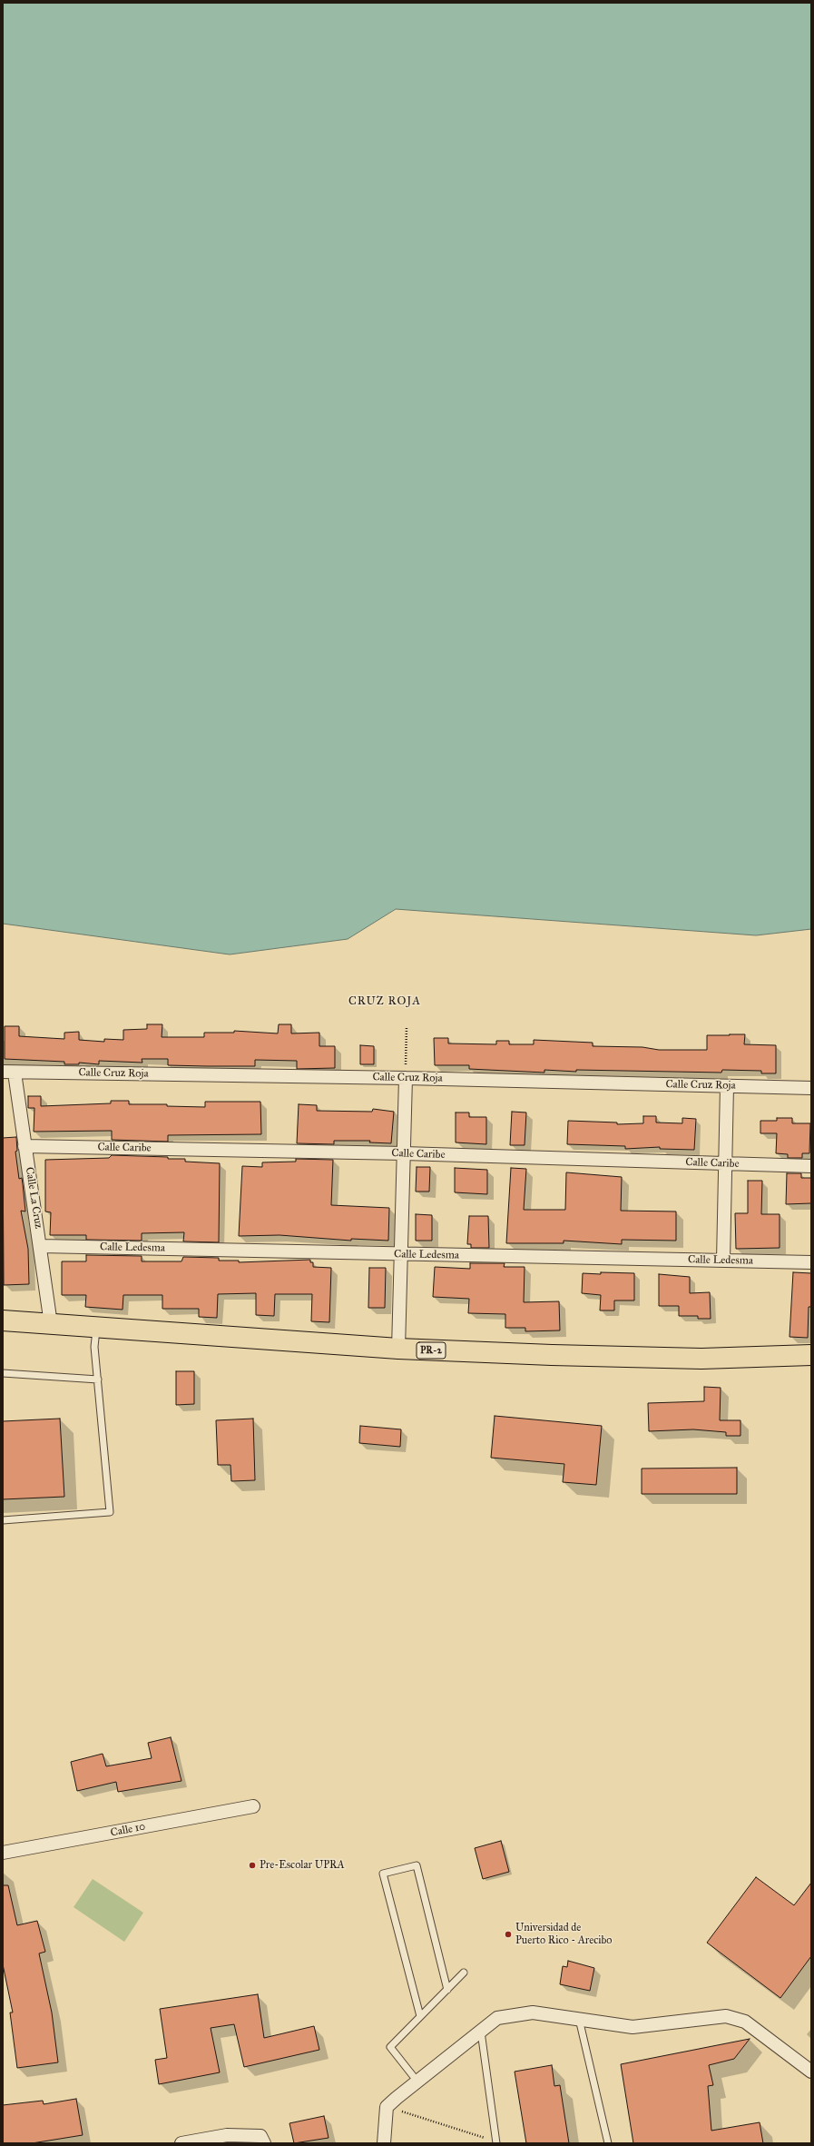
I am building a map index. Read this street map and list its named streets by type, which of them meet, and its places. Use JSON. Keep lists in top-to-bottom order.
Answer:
{
  "streets": {
    "main road": ["PR-2"],
    "street": [
      "Calle Cruz Roja",
      "Calle Caribe",
      "Calle La Cruz",
      "Calle Ledesma",
      "Calle 10"
    ]
  },
  "crossings": [
    ["Calle Cruz Roja", "Calle La Cruz"],
    ["Calle Caribe", "Calle La Cruz"],
    ["Calle La Cruz", "Calle Ledesma"],
    ["Calle La Cruz", "PR-2"]
  ],
  "districts": ["CRUZ ROJA"],
  "places": ["Pre-Escolar UPRA", "Universidad de Puerto Rico - Arecibo"]
}
